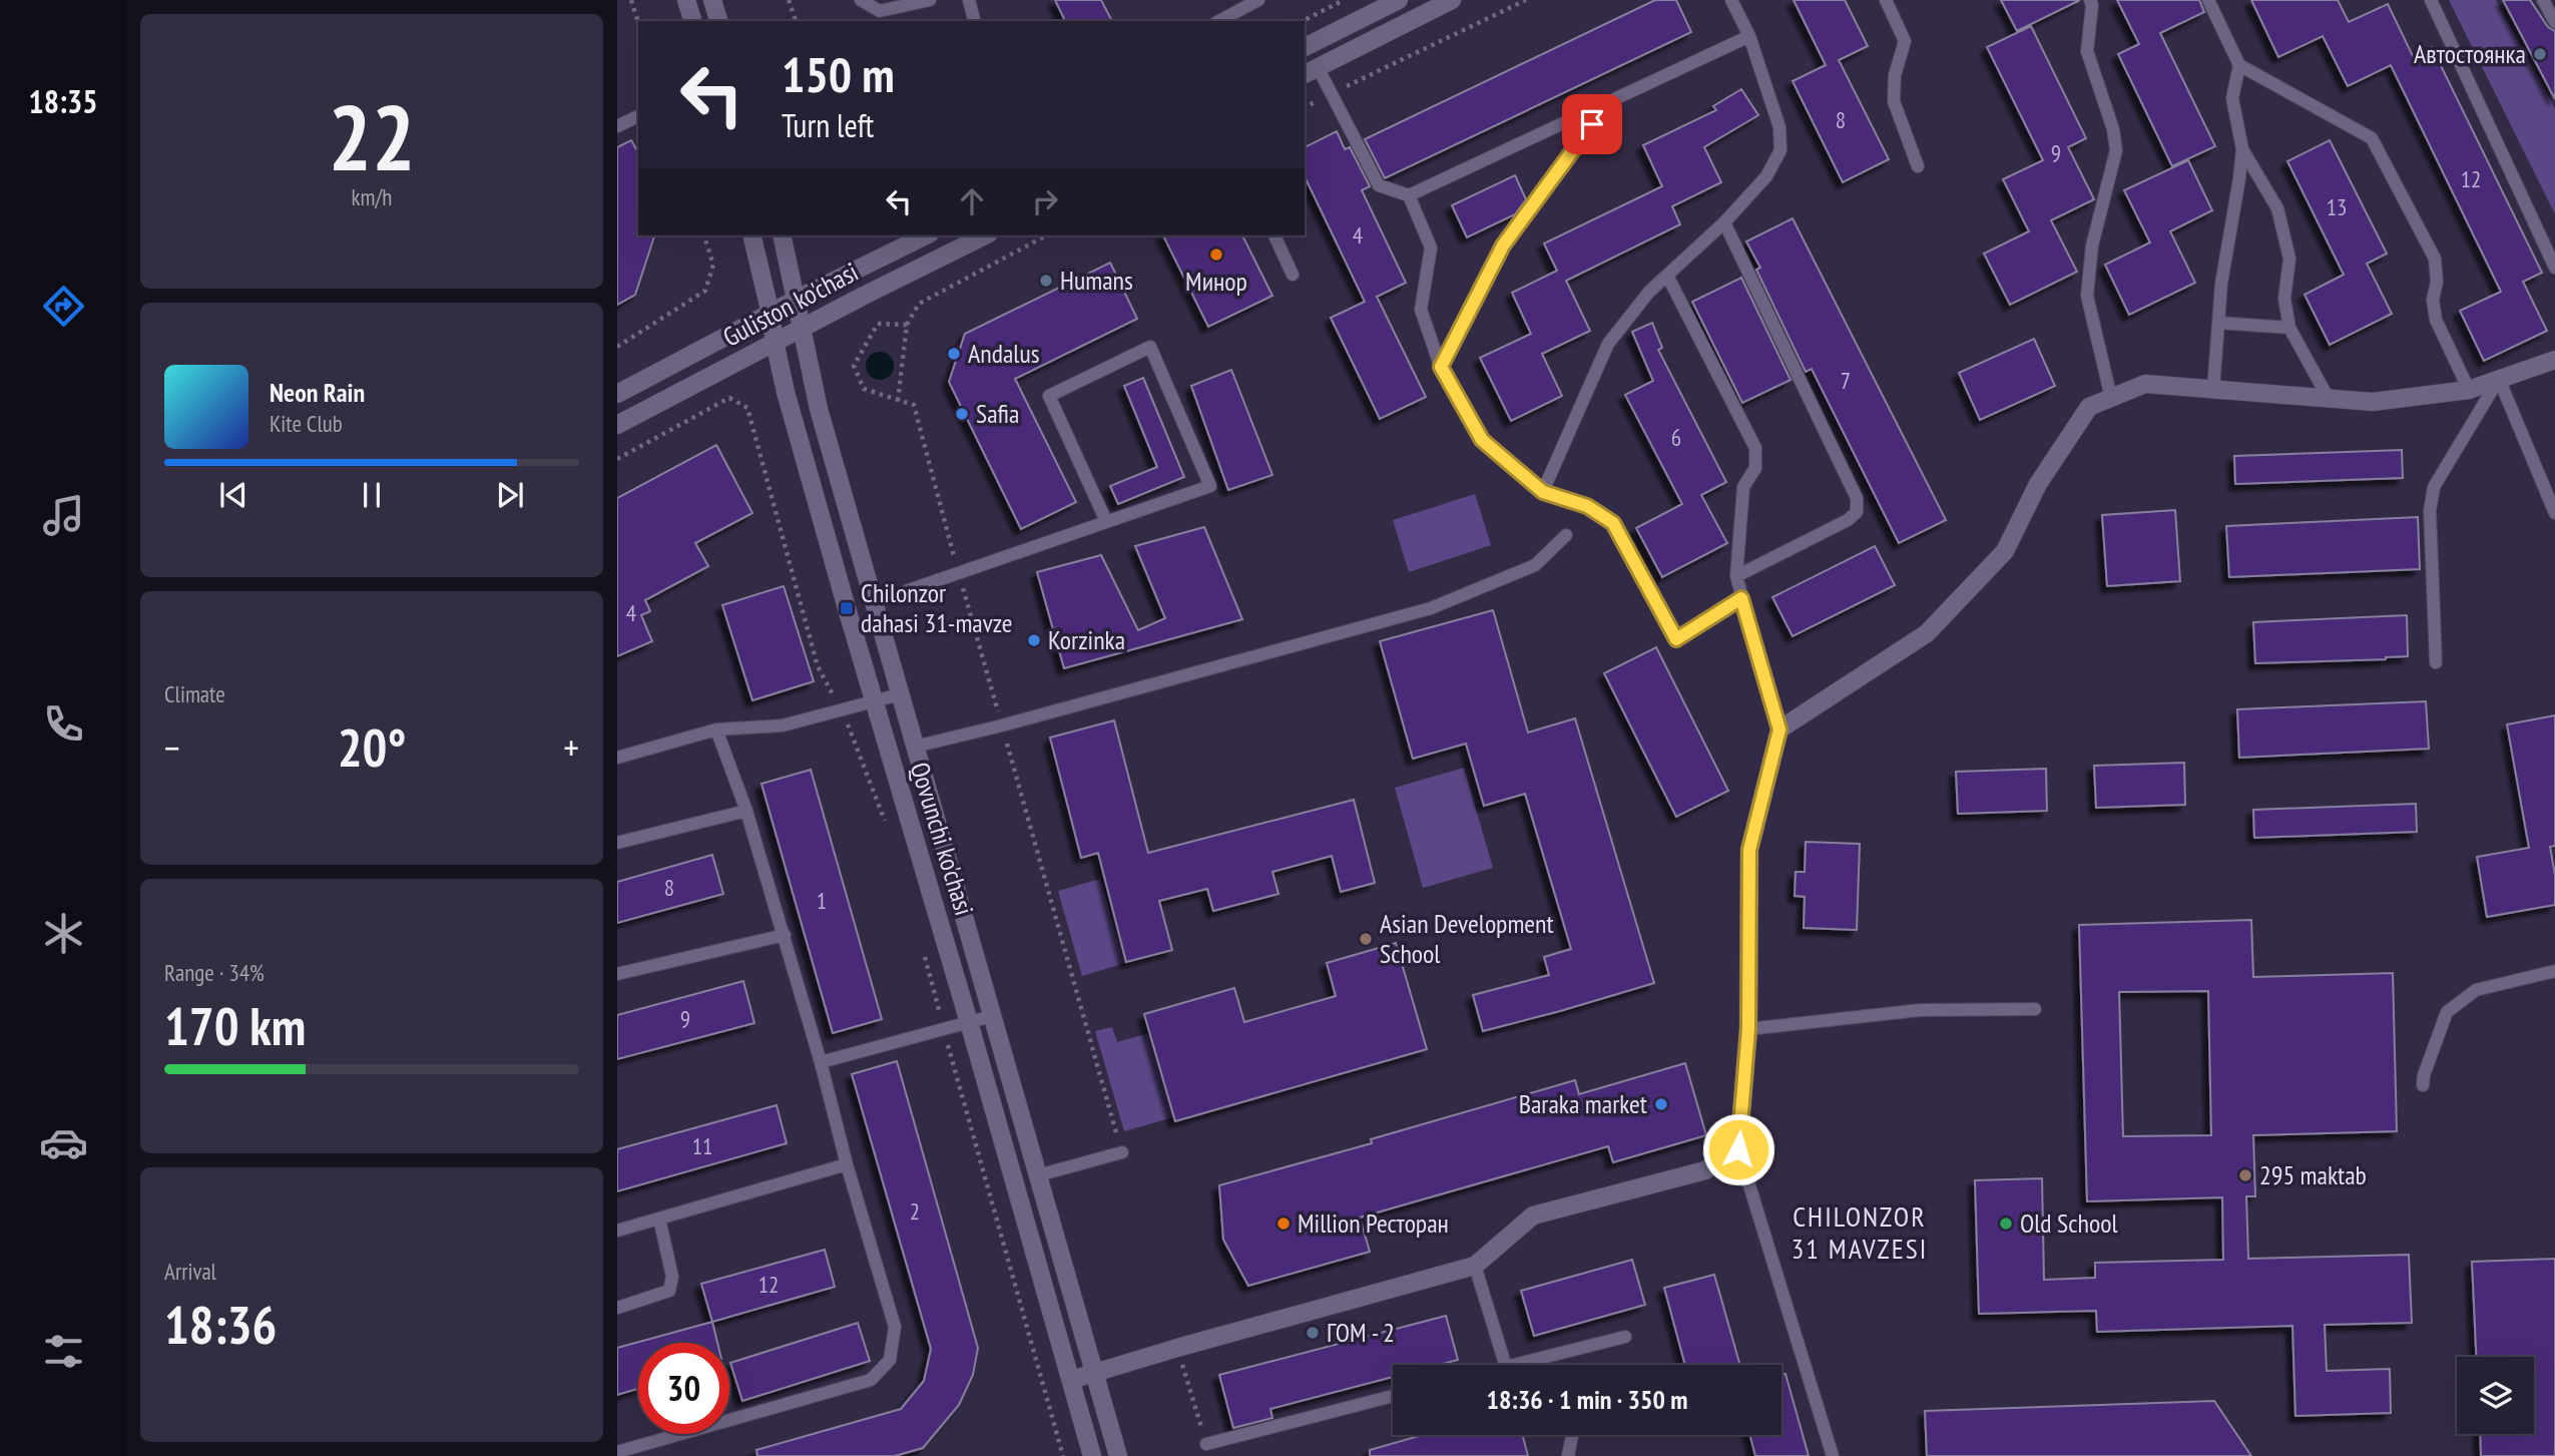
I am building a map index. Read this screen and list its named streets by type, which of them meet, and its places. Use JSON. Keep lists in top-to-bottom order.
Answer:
{
  "streets": {
    "street": ["Guliston ko'chasi", "Qovunchi ko'chasi"]
  },
  "crossings": [
    ["Guliston ko'chasi", "Qovunchi ko'chasi"]
  ],
  "districts": ["CHILONZOR 31 MAVZESI"],
  "places": {
    "other": [
      "Автостоянка",
      "Минор",
      "Humans",
      "Andalus",
      "Safia",
      "Korzinka",
      "Asian Development School",
      "Baraka market",
      "295 maktab",
      "Million Ресторан",
      "Old School",
      "ГОМ - 2"
    ],
    "transit": ["Chilonzor dahasi 31-mavze"]
  },
  "house_numbers": [
    "8",
    "9",
    "12",
    "13",
    "4",
    "7",
    "6",
    "4",
    "8",
    "1",
    "9",
    "11",
    "2",
    "12"
  ],
  "page": {
    "tabs": "18:35",
    "tile": [
      ["22", "km/h"],
      "Climate",
      ["Range · 34%", "170 km"],
      ["Arrival", "18:36"]
    ],
    "turn": ["150 m", "Turn left"],
    "song": ["Neon Rain", "Kite Club"],
    "heat": ["−", "20°", "+"],
    "limit": "30",
    "trip": "18:36 · 1 min · 350 m"
  }
}
